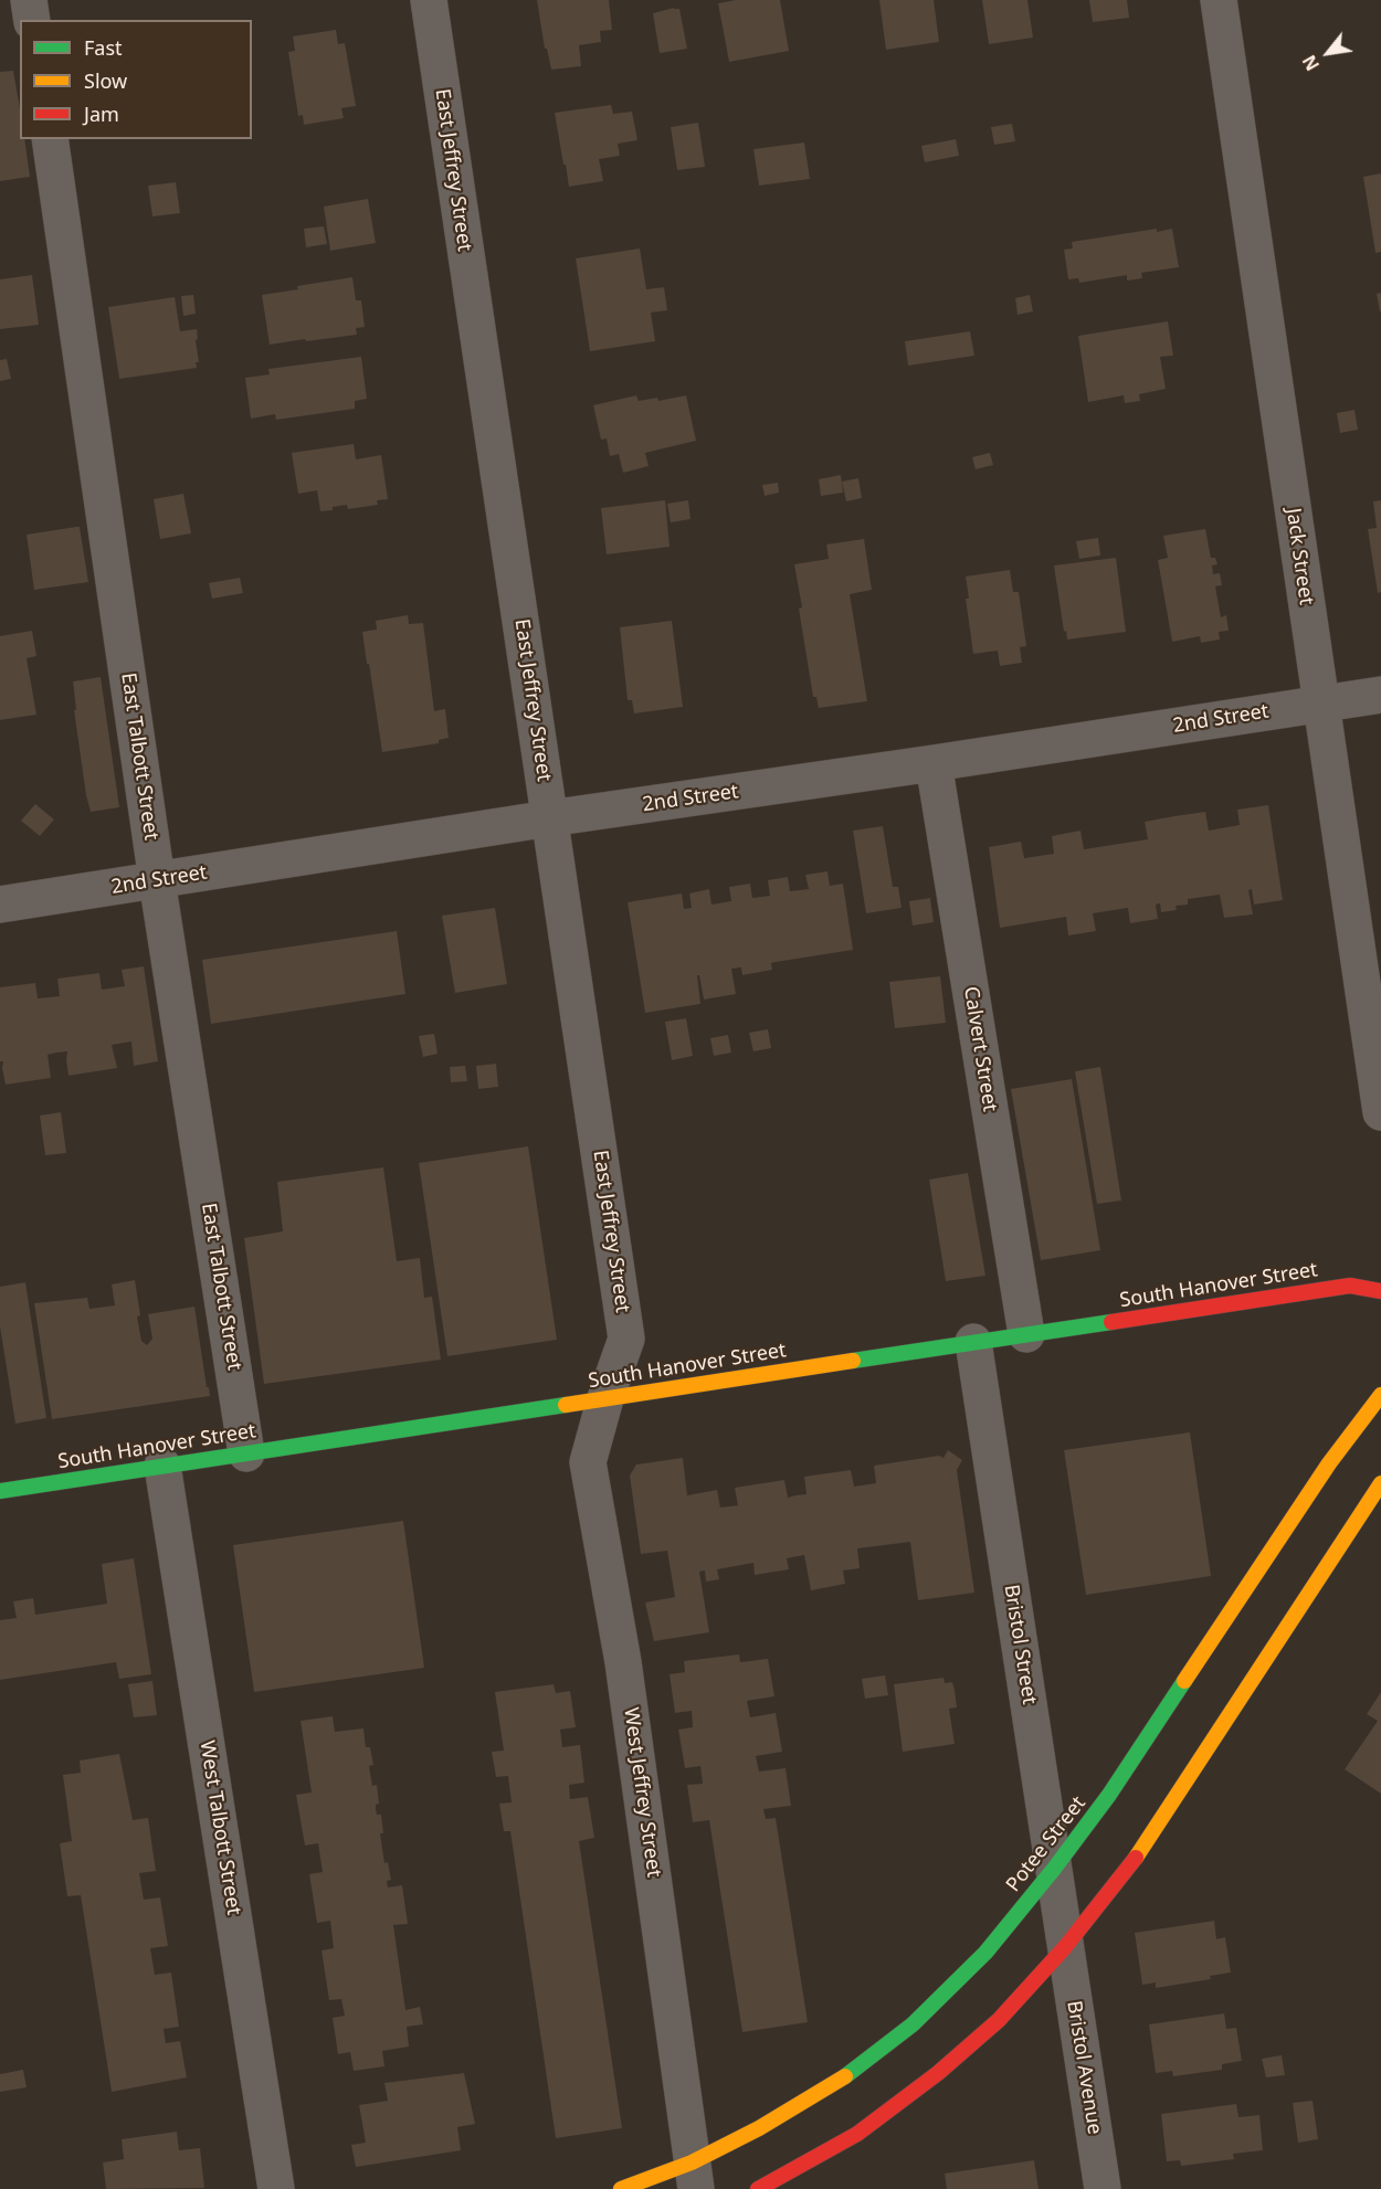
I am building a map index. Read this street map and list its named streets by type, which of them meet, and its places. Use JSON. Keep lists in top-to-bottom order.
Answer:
{
  "streets": {
    "main road": ["South Hanover Street", "Potee Street"],
    "street": [
      "East Jeffrey Street",
      "Jack Street",
      "2nd Street",
      "East Talbott Street",
      "Calvert Street",
      "Bristol Street",
      "West Jeffrey Street",
      "West Talbott Street",
      "Bristol Avenue"
    ]
  },
  "crossings": [
    ["East Jeffrey Street", "2nd Street"],
    ["East Jeffrey Street", "South Hanover Street"],
    ["East Jeffrey Street", "West Jeffrey Street"],
    ["Jack Street", "2nd Street"],
    ["2nd Street", "East Talbott Street"],
    ["2nd Street", "Calvert Street"],
    ["East Talbott Street", "South Hanover Street"],
    ["Calvert Street", "South Hanover Street"],
    ["South Hanover Street", "Bristol Street"],
    ["South Hanover Street", "West Jeffrey Street"],
    ["South Hanover Street", "West Talbott Street"],
    ["Bristol Street", "Potee Street"],
    ["Bristol Street", "Bristol Avenue"],
    ["West Jeffrey Street", "Potee Street"]
  ],
  "legend": ["Fast", "Slow", "Jam"],
  "north": "bottom left"
}
